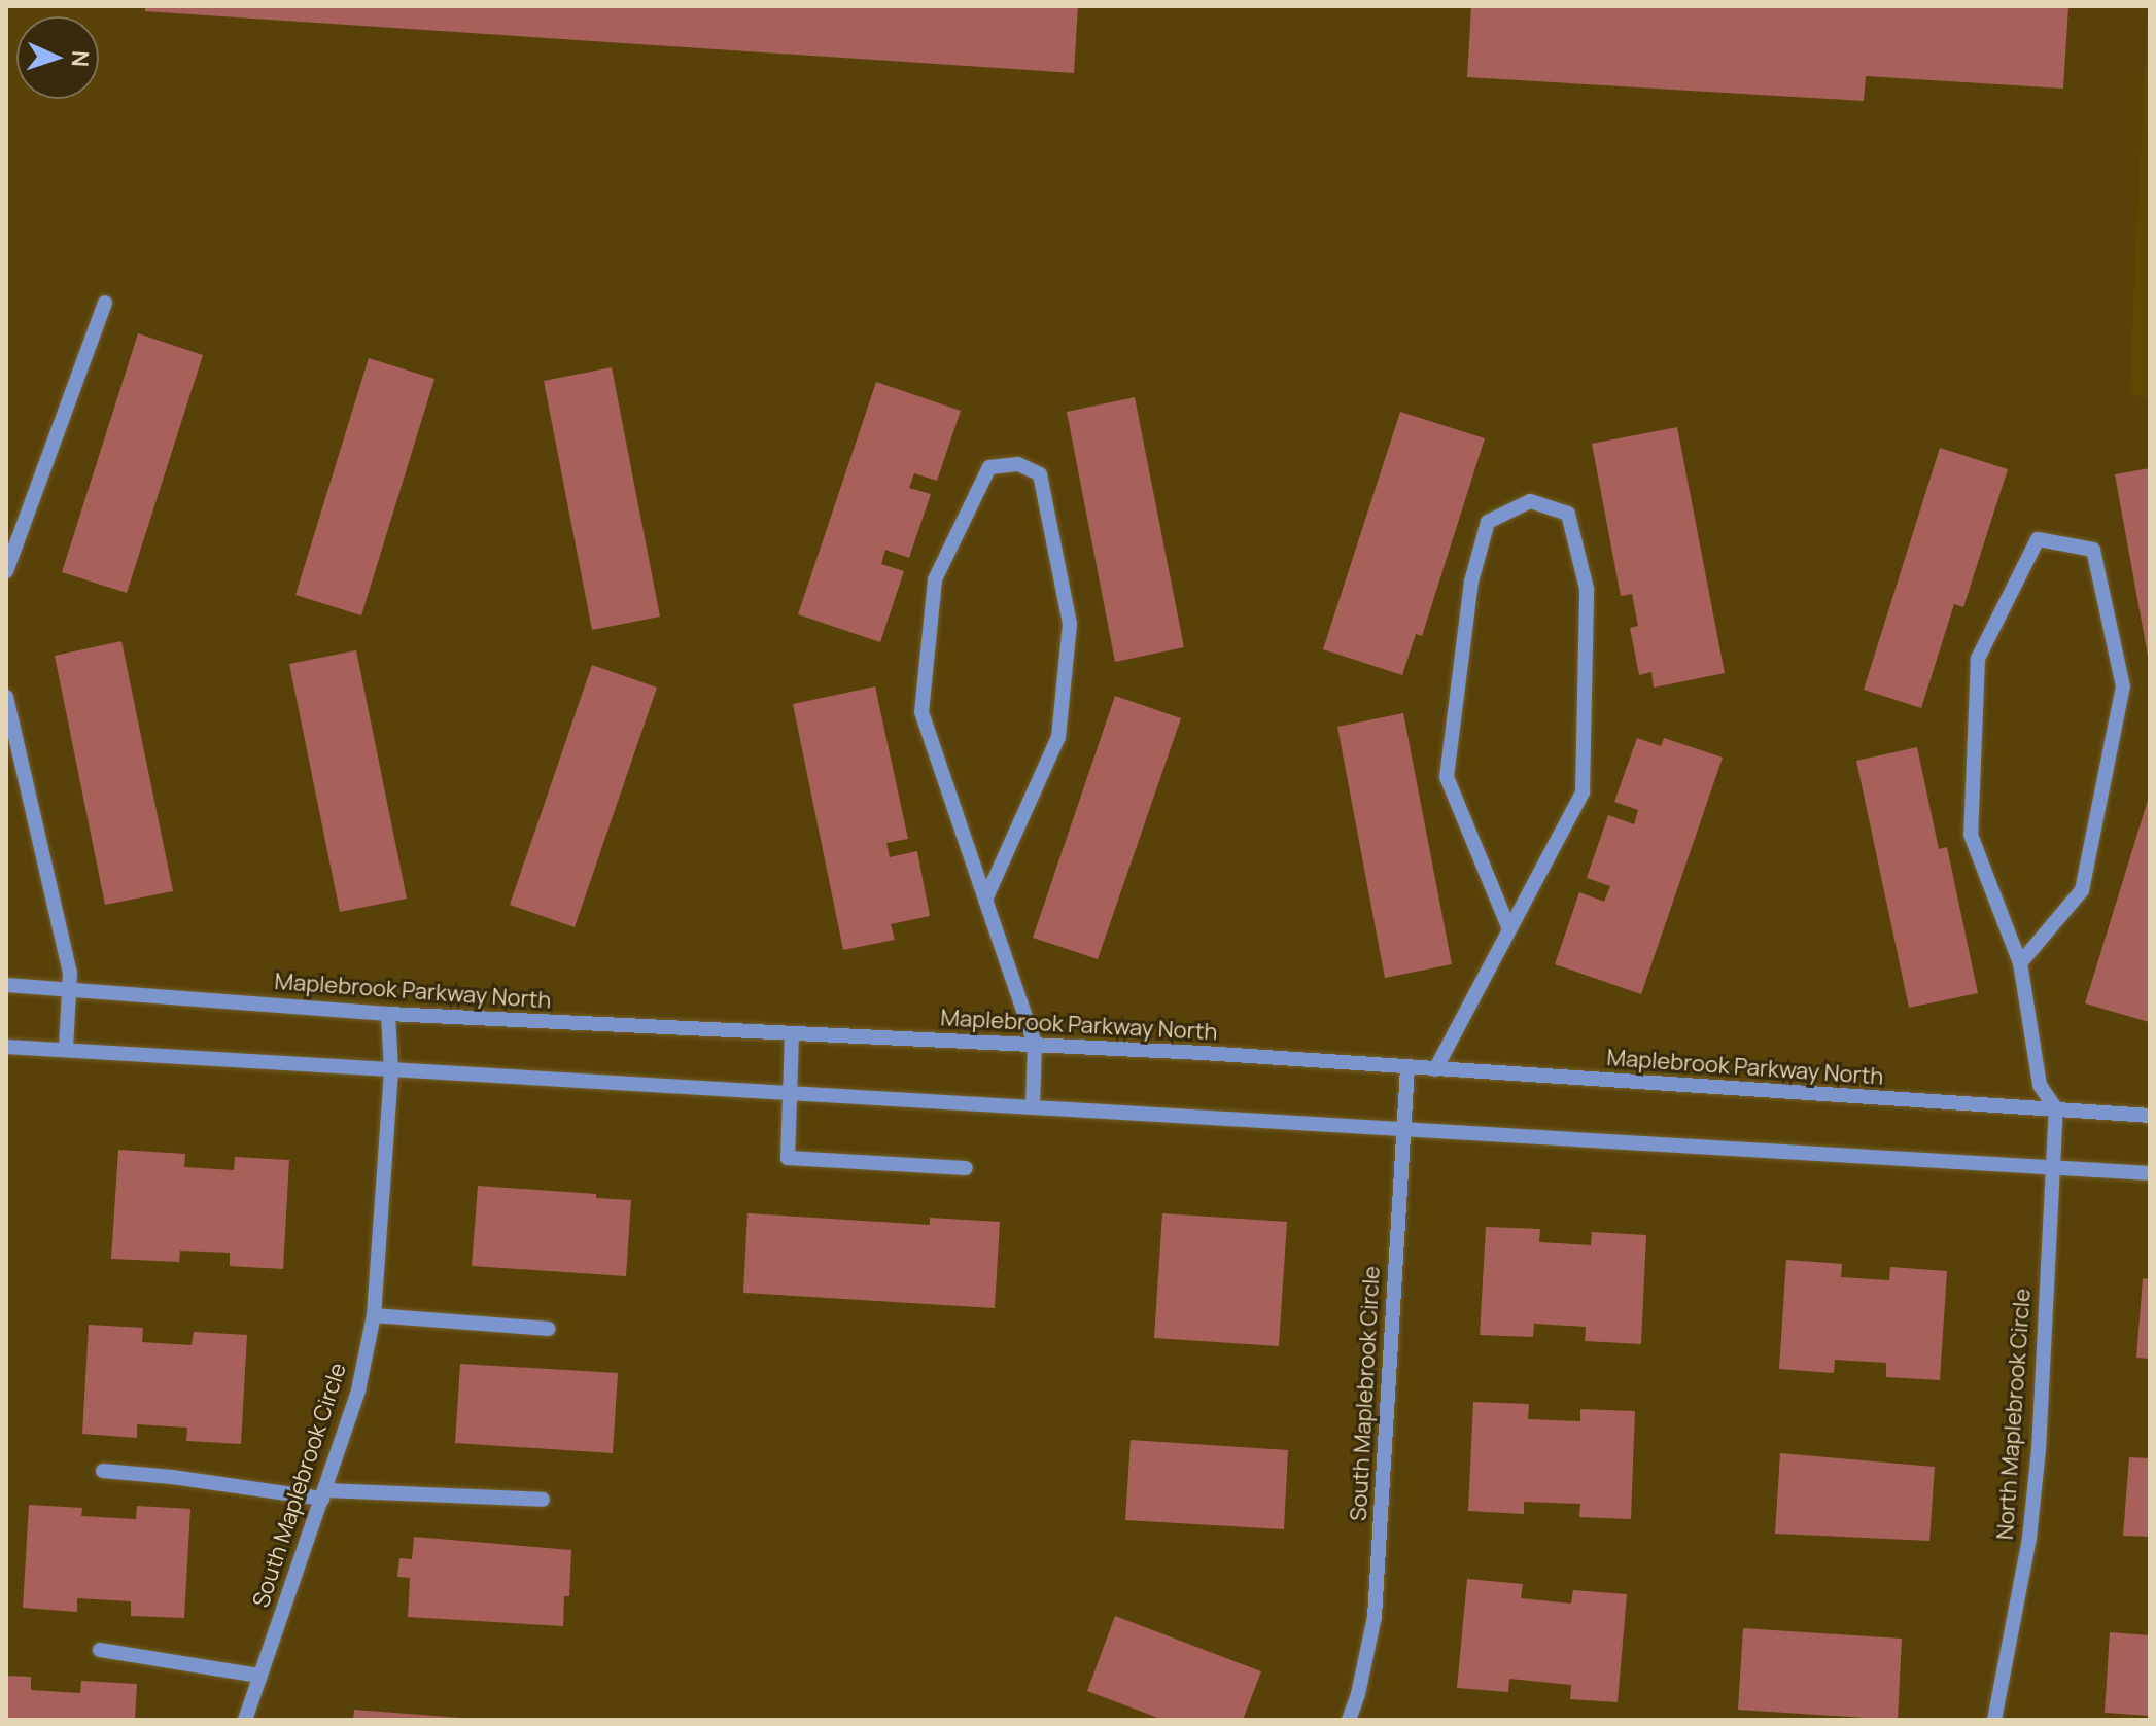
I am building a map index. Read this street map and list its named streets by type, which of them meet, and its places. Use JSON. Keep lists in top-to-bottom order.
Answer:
{
  "streets": {
    "street": ["Maplebrook Parkway North", "South Maplebrook Circle", "North Maplebrook Circle"]
  },
  "crossings": [
    ["Maplebrook Parkway North", "South Maplebrook Circle"],
    ["Maplebrook Parkway North", "North Maplebrook Circle"]
  ],
  "north": "right"
}
